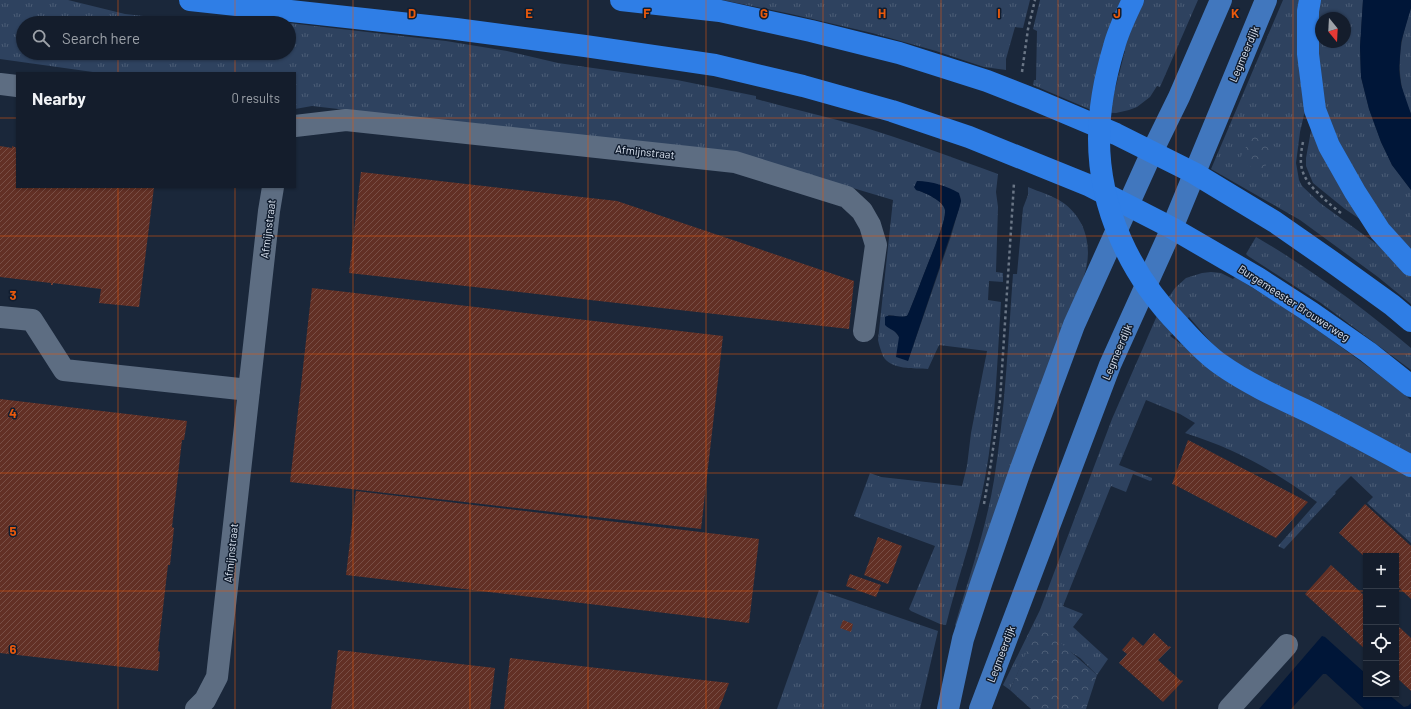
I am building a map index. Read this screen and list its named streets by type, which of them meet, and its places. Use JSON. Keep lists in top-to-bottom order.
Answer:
{
  "streets": {
    "highway": ["Burgemeester Brouwerweg"],
    "main road": ["Legmeerdijk"],
    "street": ["Afmijnstraat"]
  },
  "crossings": [
    ["Legmeerdijk", "Burgemeester Brouwerweg"]
  ],
  "north": "bottom",
  "page": {
    "search": "Search here",
    "heading": ["Nearby", "0 results"],
    "map_buttons": ["+", "−"]
  },
  "grid": {
    "columns": [
      "D",
      "E",
      "F",
      "G",
      "H",
      "I",
      "J",
      "K"
    ],
    "rows": [
      "3",
      "4",
      "5",
      "6"
    ]
  }
}
